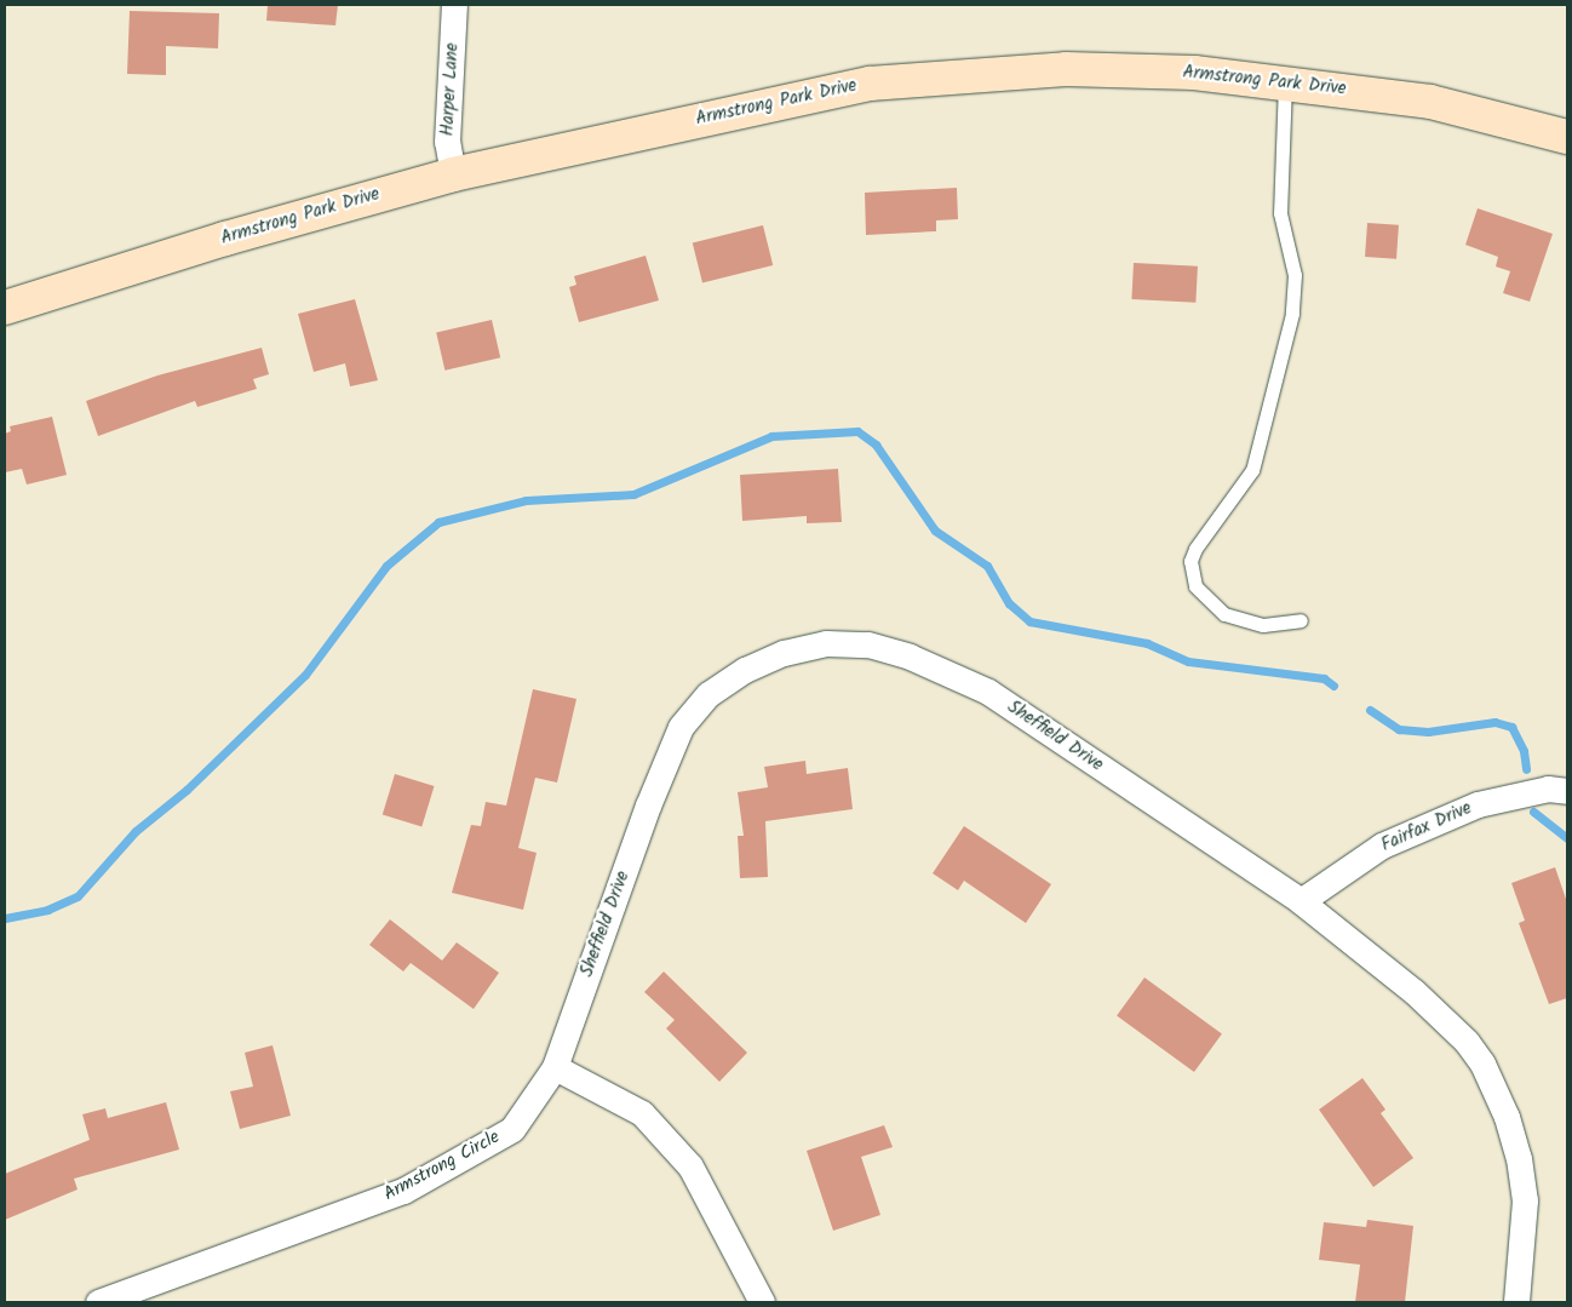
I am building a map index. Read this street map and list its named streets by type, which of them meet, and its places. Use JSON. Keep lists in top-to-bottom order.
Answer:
{
  "streets": {
    "main road": ["Armstrong Park Drive"],
    "street": [
      "Harper Lane",
      "Sheffield Drive",
      "Fairfax Drive",
      "Armstrong Circle"
    ]
  },
  "crossings": [
    ["Armstrong Park Drive", "Harper Lane"],
    ["Sheffield Drive", "Fairfax Drive"],
    ["Sheffield Drive", "Armstrong Circle"]
  ]
}
